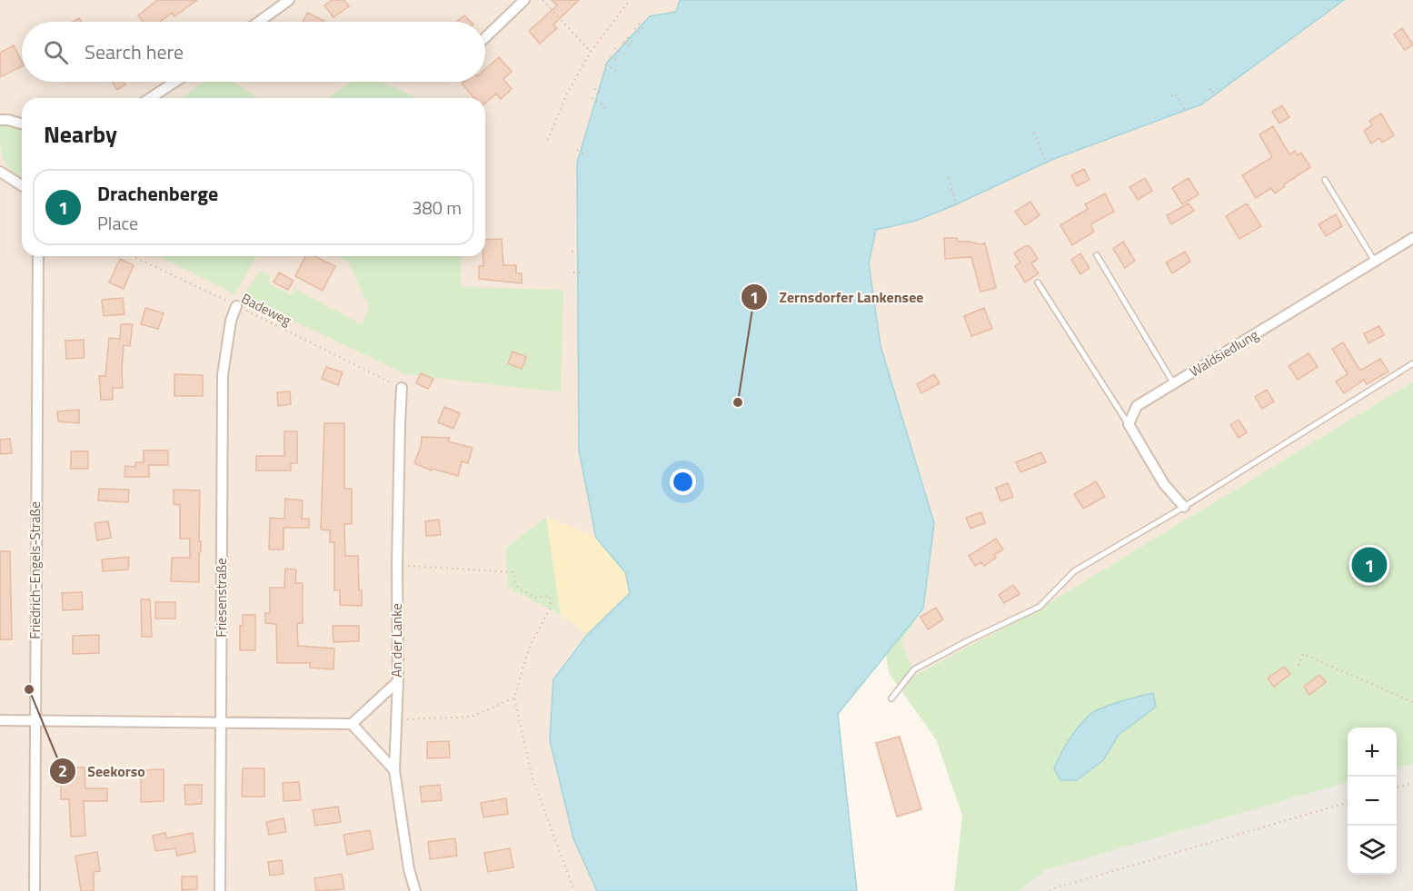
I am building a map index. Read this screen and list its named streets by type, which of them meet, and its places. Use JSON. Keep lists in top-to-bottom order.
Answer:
{
  "streets": {
    "street": [
      "Waldsiedlung",
      "Friedrich-Engels-Straße",
      "Friesenstraße",
      "An der Lanke"
    ],
    "path": ["Badeweg"]
  },
  "crossings": [
    ["Badeweg", "Friesenstraße"],
    ["Badeweg", "An der Lanke"]
  ],
  "places": ["Zernsdorfer Lankensee", "Seekorso"],
  "page": {
    "search": "Search here",
    "heading": "Nearby",
    "list": [
      {
        "mark": "1",
        "name": "Drachenberge",
        "note": "Place",
        "value": "380 m"
      }
    ],
    "pins": "1",
    "map_buttons": ["+", "−"]
  }
}
